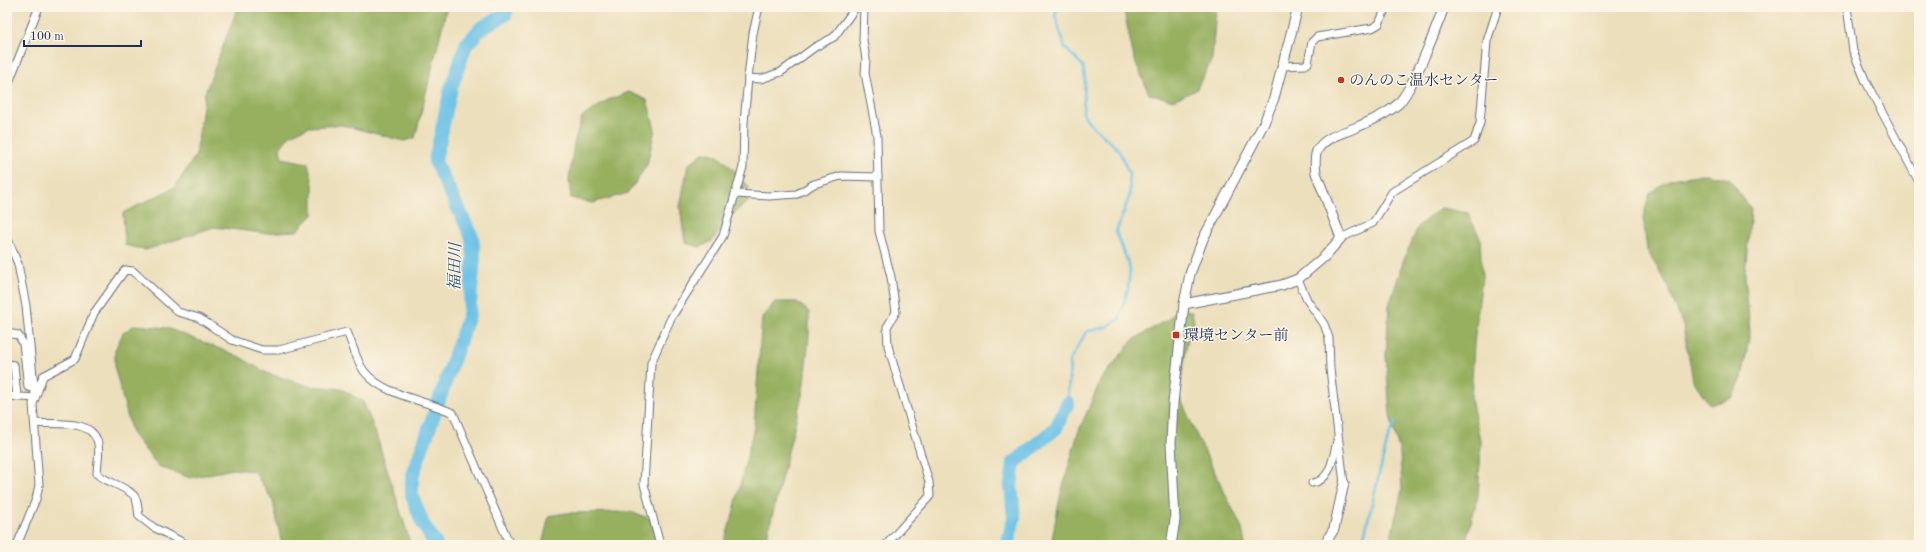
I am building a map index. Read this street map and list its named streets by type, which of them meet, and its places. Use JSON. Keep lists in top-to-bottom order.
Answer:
{
  "water": ["福田川"],
  "places": {
    "other": ["のんのこ温水センター"],
    "transit": ["環境センター前"]
  },
  "scale_bar": "100 m"
}
